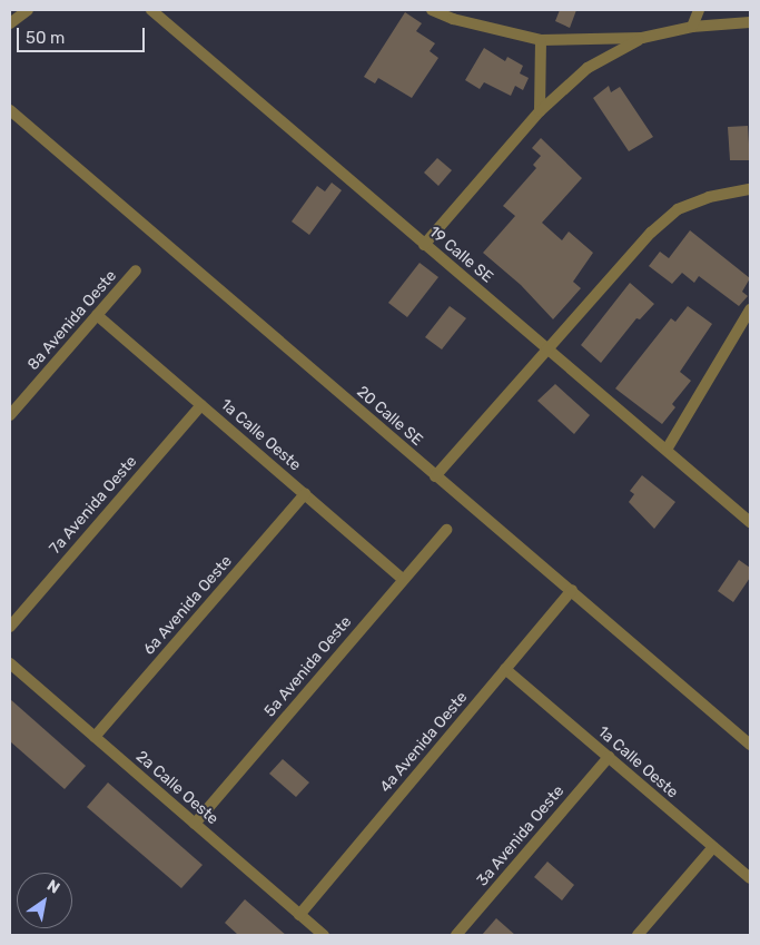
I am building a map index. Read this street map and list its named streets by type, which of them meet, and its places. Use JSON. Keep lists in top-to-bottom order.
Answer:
{
  "streets": {
    "street": [
      "19 Calle SE",
      "8a Avenida Oeste",
      "20 Calle SE",
      "1a Calle Oeste",
      "7a Avenida Oeste",
      "6a Avenida Oeste",
      "5a Avenida Oeste",
      "4a Avenida Oeste",
      "2a Calle Oeste",
      "3a Avenida Oeste"
    ]
  },
  "crossings": [
    ["8a Avenida Oeste", "1a Calle Oeste"],
    ["20 Calle SE", "4a Avenida Oeste"],
    ["1a Calle Oeste", "7a Avenida Oeste"],
    ["1a Calle Oeste", "6a Avenida Oeste"],
    ["1a Calle Oeste", "5a Avenida Oeste"],
    ["1a Calle Oeste", "4a Avenida Oeste"],
    ["1a Calle Oeste", "3a Avenida Oeste"],
    ["6a Avenida Oeste", "2a Calle Oeste"],
    ["5a Avenida Oeste", "2a Calle Oeste"],
    ["4a Avenida Oeste", "2a Calle Oeste"]
  ],
  "scale_bar": "50 m",
  "north": "top right"
}
